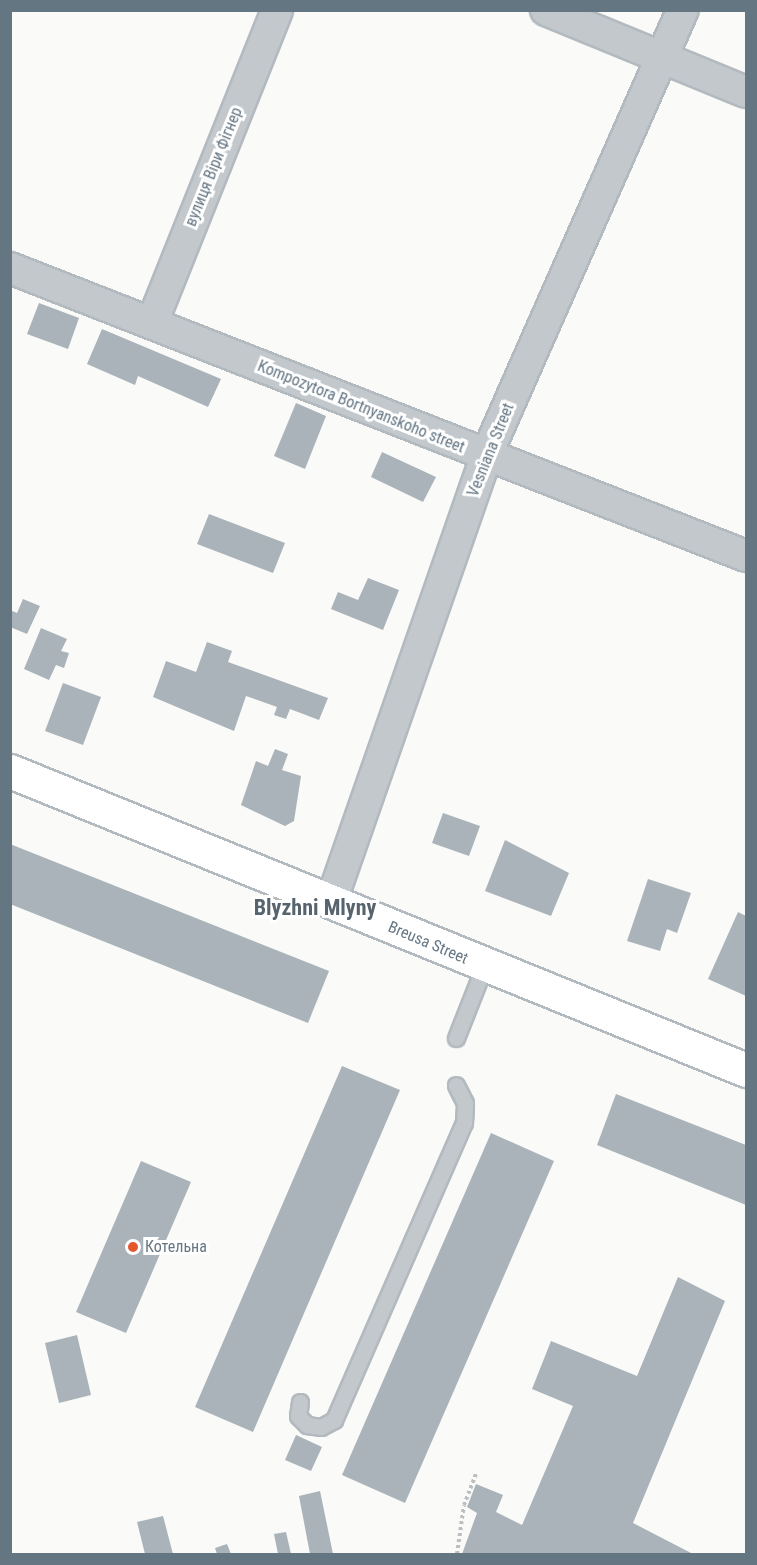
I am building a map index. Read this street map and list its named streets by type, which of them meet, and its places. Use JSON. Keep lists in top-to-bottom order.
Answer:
{
  "streets": {
    "street": [
      "вулиця Віри Фігнер",
      "Kompozytora Bortnyanskoho street",
      "Vesniana Street",
      "Breusa Street"
    ]
  },
  "crossings": [
    ["вулиця Віри Фігнер", "Kompozytora Bortnyanskoho street"],
    ["Kompozytora Bortnyanskoho street", "Vesniana Street"],
    ["Vesniana Street", "Breusa Street"]
  ],
  "districts": ["Blyzhni Mlyny"],
  "places": ["Котельна"]
}
